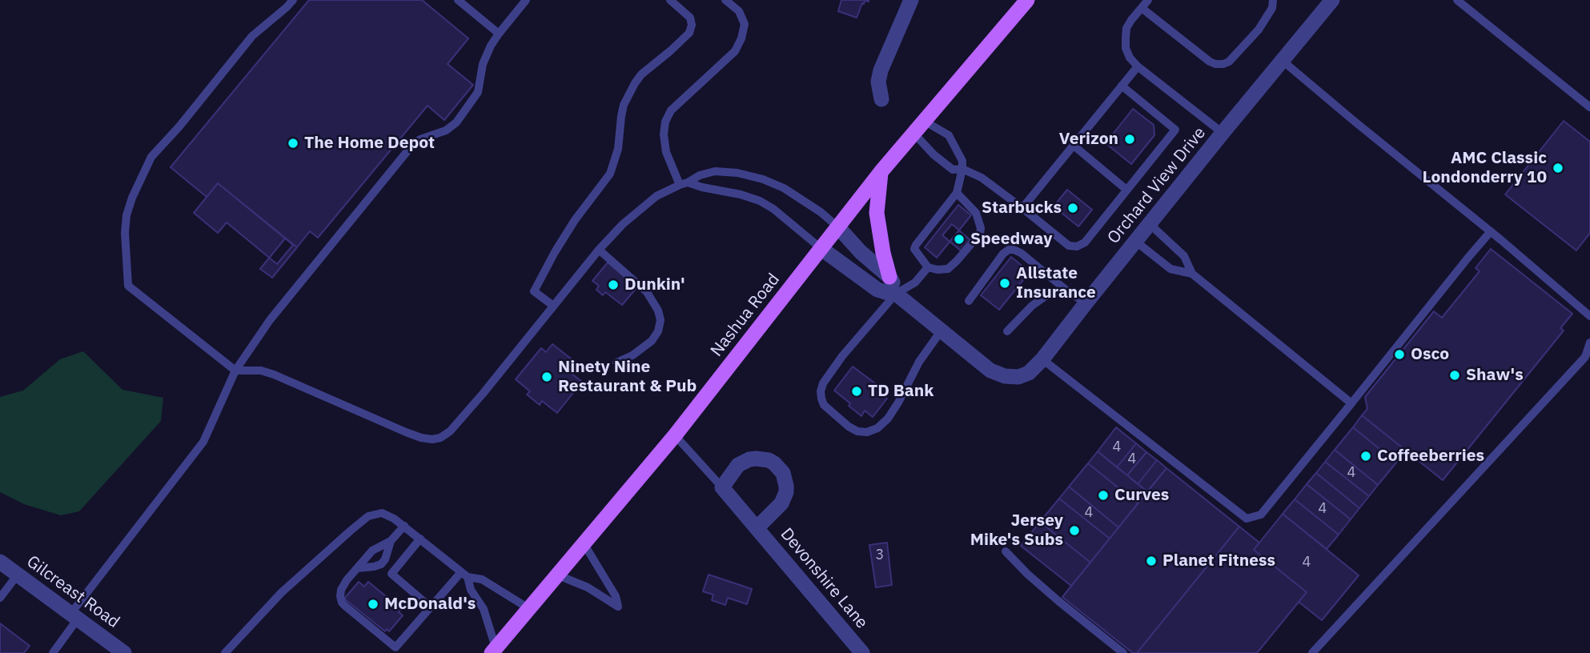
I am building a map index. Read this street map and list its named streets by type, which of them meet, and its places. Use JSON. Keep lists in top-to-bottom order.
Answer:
{
  "streets": {
    "main road": ["Nashua Road"],
    "street": ["Orchard View Drive", "Devonshire Lane", "Gilcreast Road"]
  },
  "crossings": [
    ["Orchard View Drive", "Nashua Road"],
    ["Nashua Road", "Devonshire Lane"]
  ],
  "places": [
    "Verizon",
    "The Home Depot",
    "AMC Classic Londonderry 10",
    "Starbucks",
    "Speedway",
    "Allstate Insurance",
    "Dunkin'",
    "Osco",
    "Shaw's",
    "Ninety Nine Restaurant & Pub",
    "TD Bank",
    "Coffeeberries",
    "Curves",
    "Jersey Mike's Subs",
    "Planet Fitness",
    "McDonald's"
  ],
  "house_numbers": [
    "4",
    "4",
    "4",
    "4",
    "4",
    "3",
    "4"
  ]
}
